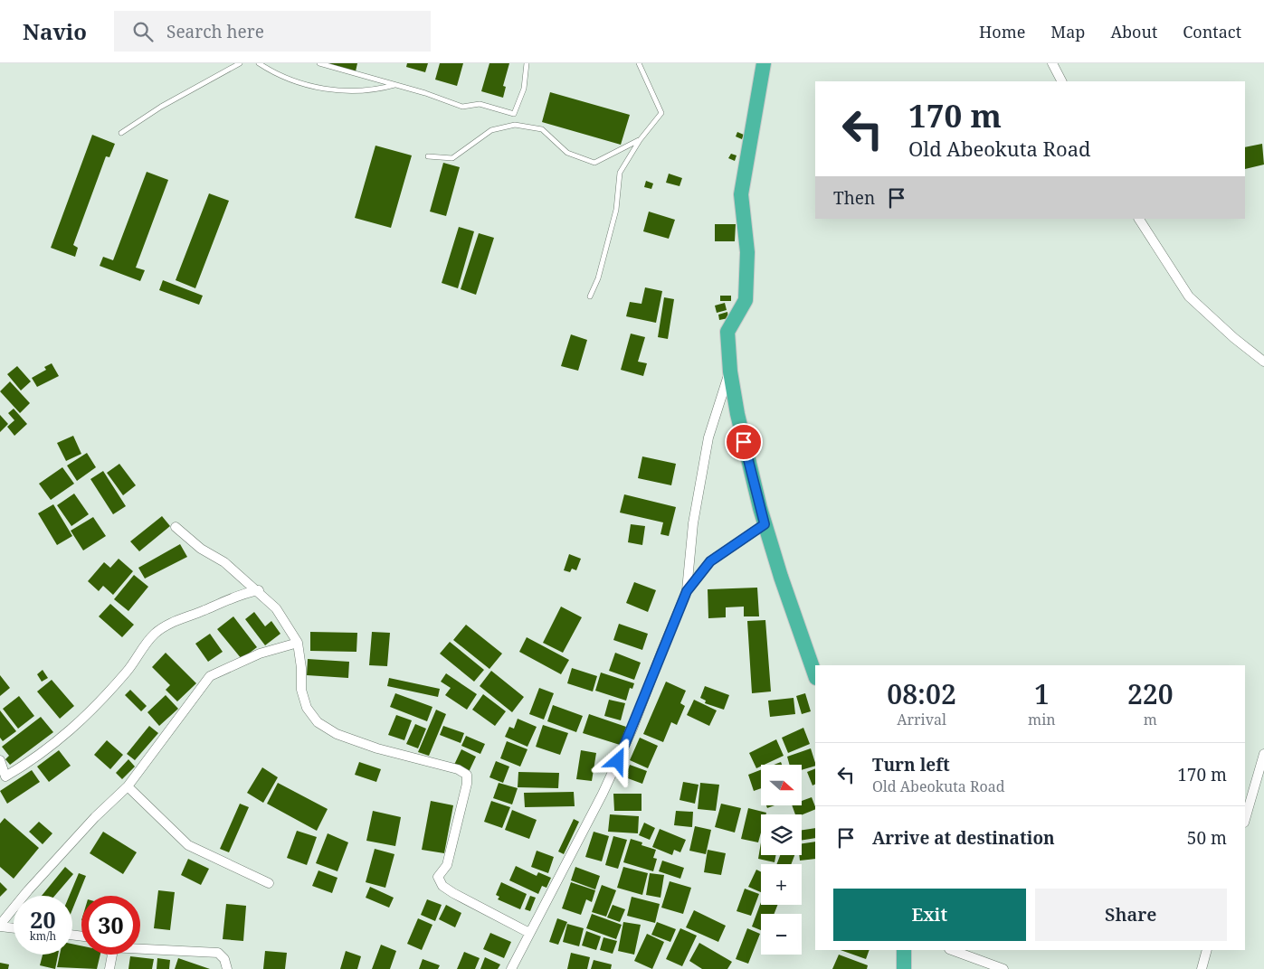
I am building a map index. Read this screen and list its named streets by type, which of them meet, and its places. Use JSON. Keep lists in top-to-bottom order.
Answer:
{
  "north": "right",
  "page": {
    "header": "Navio",
    "search": "Search here",
    "nav": [
      "Home",
      "Map",
      "About",
      "Contact"
    ],
    "turn": ["170 m", "Old Abeokuta Road"],
    "then": "Then",
    "eta": [
      "08:02",
      "Arrival",
      "1",
      "min",
      "220",
      "m"
    ],
    "list": [
      {
        "name": "Turn left",
        "note": "Old Abeokuta Road",
        "value": "170 m"
      },
      {
        "name": "Arrive at destination",
        "value": "50 m"
      }
    ],
    "map_buttons": ["+", "−"],
    "buttons": ["Exit", "Share"],
    "speed": "20 km/h",
    "limit": "30"
  }
}
